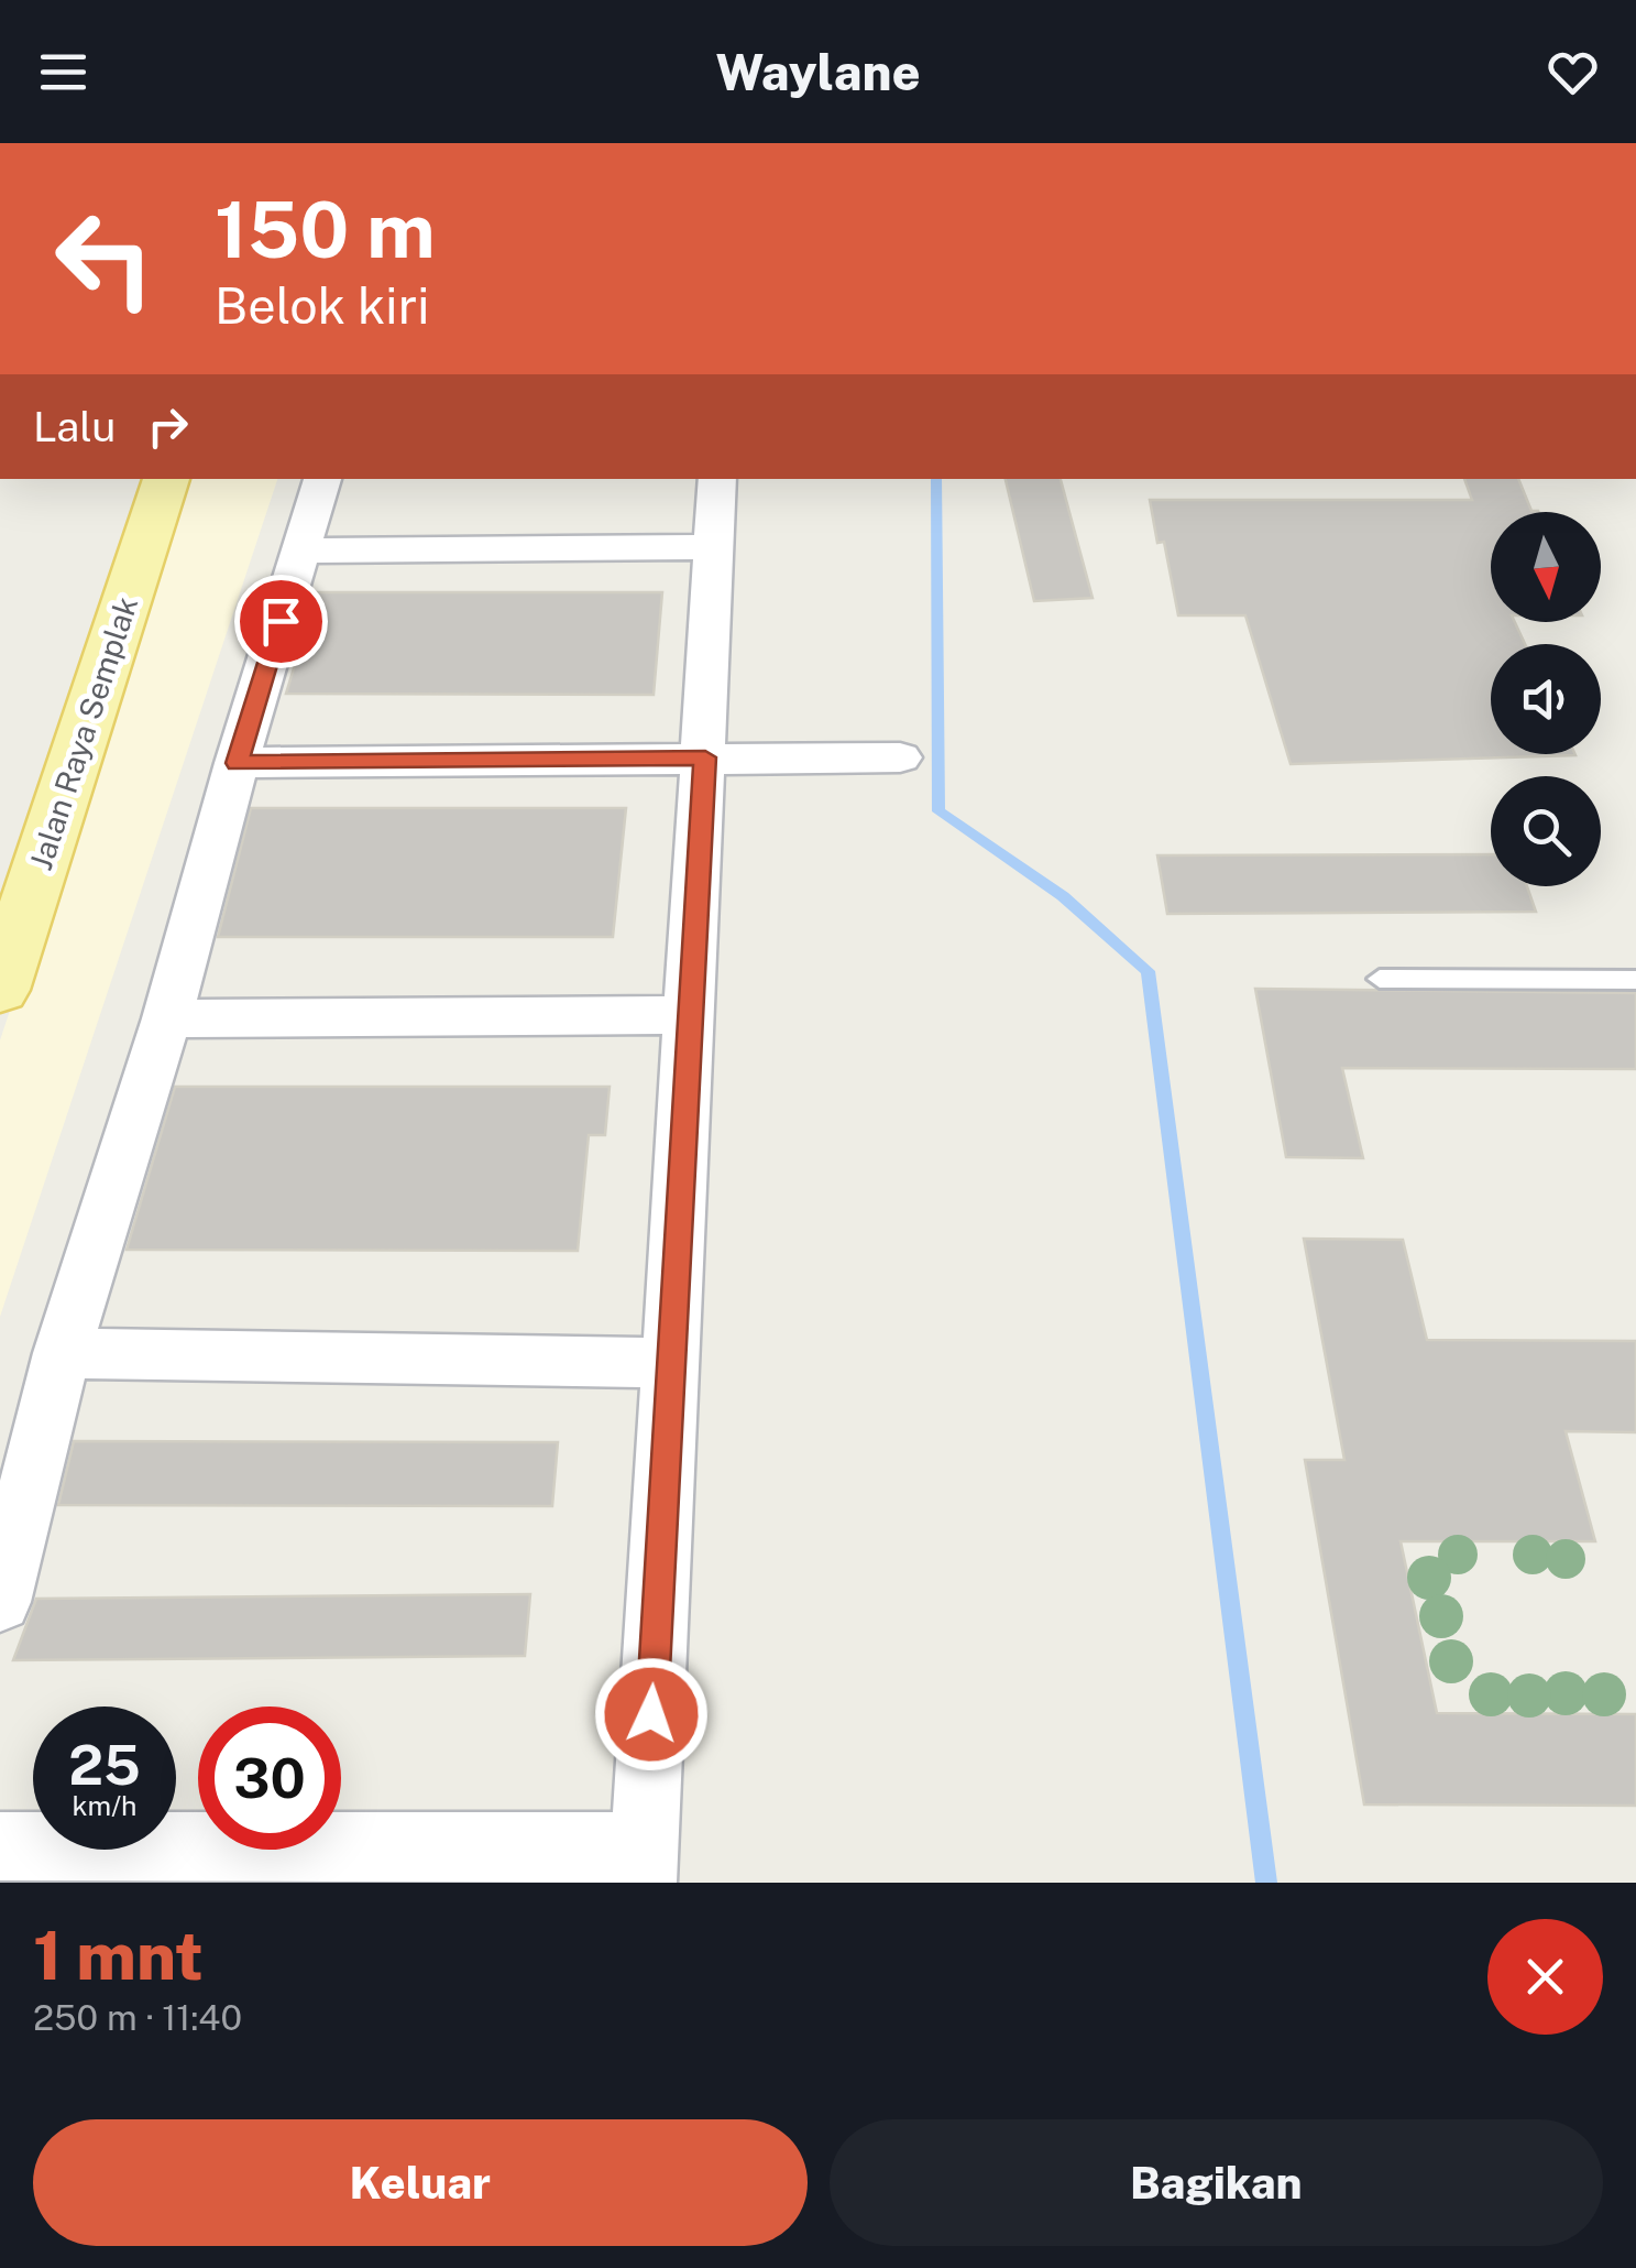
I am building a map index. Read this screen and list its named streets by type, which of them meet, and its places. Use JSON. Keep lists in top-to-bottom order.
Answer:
{
  "streets": {
    "main road": ["Jalan Raya Semplak"]
  },
  "north": "bottom",
  "page": {
    "header": "Waylane",
    "turn": ["150 m", "Belok kiri"],
    "then": "Lalu",
    "speed": "25 km/h",
    "limit": "30",
    "heading": ["1 mnt", "250 m · 11:40"],
    "buttons": ["Keluar", "Bagikan"]
  }
}
